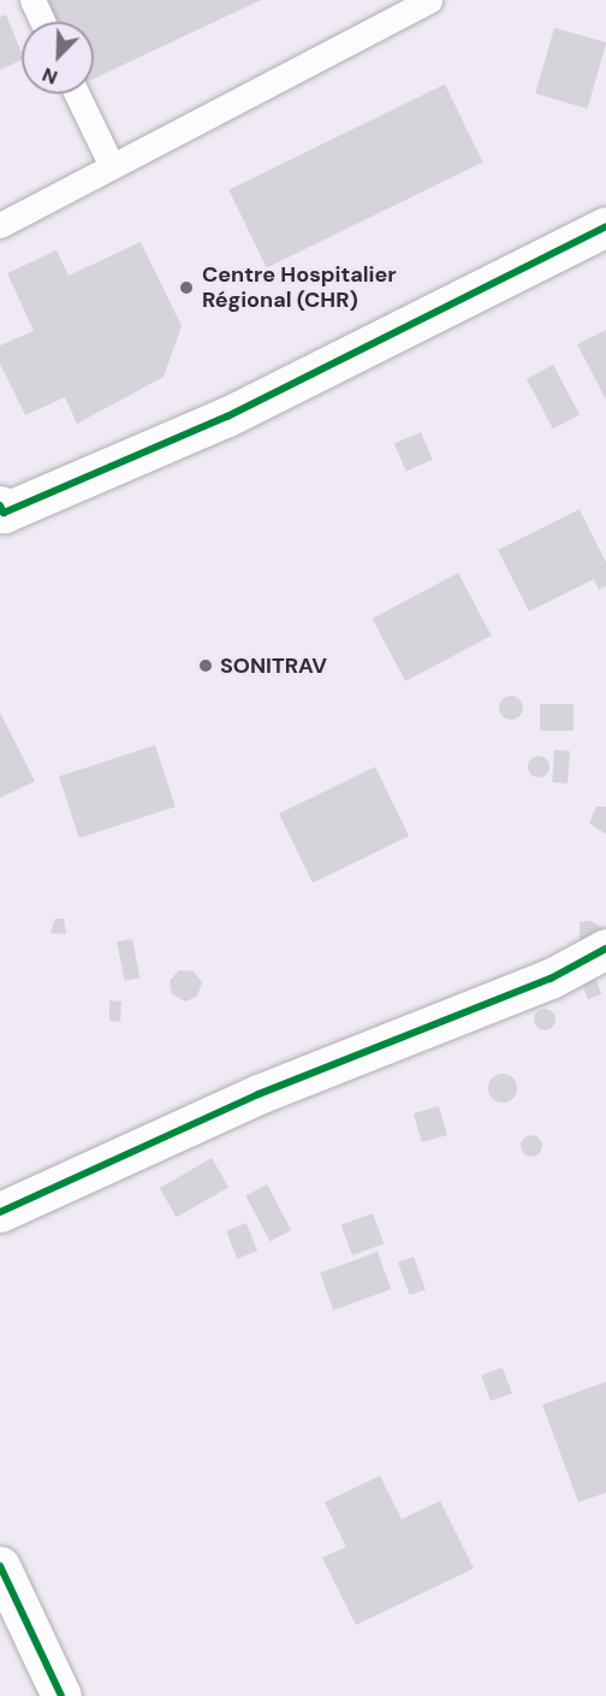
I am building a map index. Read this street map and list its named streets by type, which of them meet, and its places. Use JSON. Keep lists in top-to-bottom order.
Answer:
{
  "places": ["Centre Hospitalier Régional (CHR)", "SONITRAV"],
  "north": "bottom left"
}
